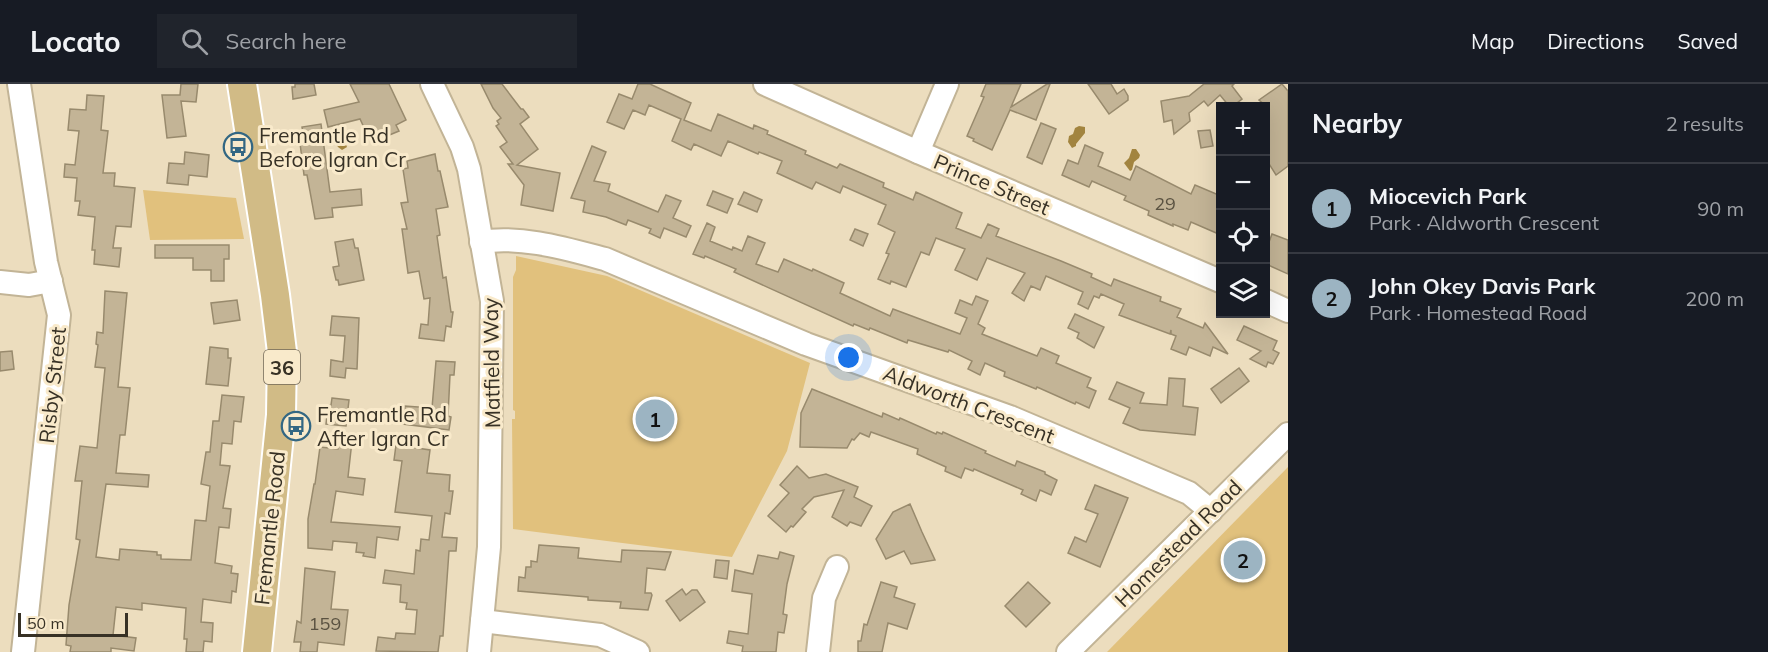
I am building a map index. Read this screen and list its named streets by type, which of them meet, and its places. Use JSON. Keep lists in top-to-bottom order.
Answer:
{
  "streets": {
    "main road": ["36", "Fremantle Road"],
    "street": [
      "Prince Street",
      "Matfield Way",
      "Risby Street",
      "Aldworth Crescent",
      "Homestead Road"
    ]
  },
  "crossings": [
    ["Matfield Way", "Aldworth Crescent"],
    ["Aldworth Crescent", "Homestead Road"]
  ],
  "places": {
    "bus stop": ["Fremantle Rd Before Igran Cr", "Fremantle Rd After Igran Cr"]
  },
  "house_numbers": ["29", "159"],
  "scale_bar": "50 m",
  "page": {
    "header": "Locato",
    "search": "Search here",
    "nav": ["Map", "Directions", "Saved"],
    "heading": ["Nearby", "2 results"],
    "map_buttons": ["+", "−"],
    "list": [
      {
        "mark": "1",
        "name": "Miocevich Park",
        "note": "Park · Aldworth Crescent",
        "value": "90 m"
      },
      {
        "mark": "2",
        "name": "John Okey Davis Park",
        "note": "Park · Homestead Road",
        "value": "200 m"
      }
    ],
    "pins": ["1", "2"],
    "scale": "50 m"
  }
}
